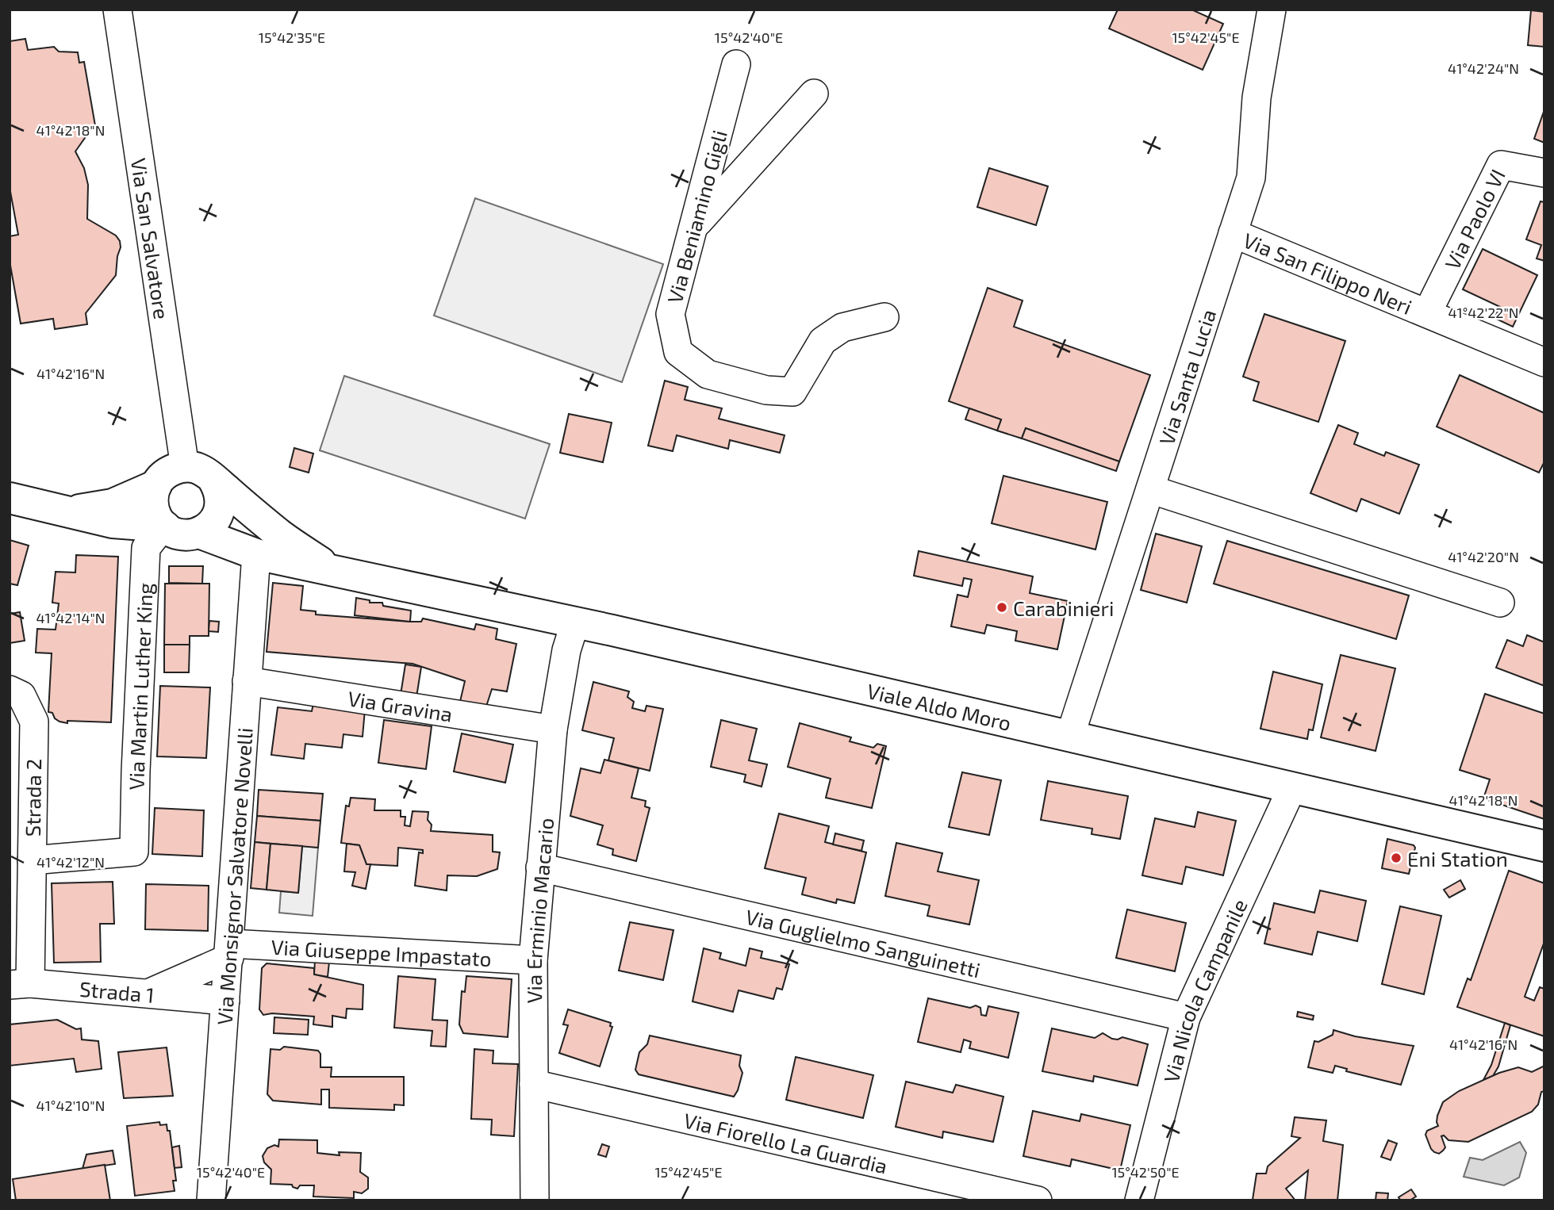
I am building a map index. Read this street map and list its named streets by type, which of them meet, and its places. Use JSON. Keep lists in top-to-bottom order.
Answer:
{
  "streets": {
    "main road": ["Viale Aldo Moro"],
    "street": [
      "Via Beniamino Gigli",
      "Via Paolo VI",
      "Via San Salvatore",
      "Via San Filippo Neri",
      "Via Santa Lucia",
      "Via Martin Luther King",
      "Via Gravina",
      "Strada 2",
      "Via Monsignor Salvatore Novelli",
      "Via Erminio Macario",
      "Via Guglielmo Sanguinetti",
      "Via Giuseppe Impastato",
      "Via Nicola Campanile",
      "Strada 1",
      "Via Fiorello La Guardia"
    ]
  },
  "crossings": [
    ["Via Paolo VI", "Via San Filippo Neri"],
    ["Via San Salvatore", "Viale Aldo Moro"],
    ["Via San Filippo Neri", "Via Santa Lucia"],
    ["Via Santa Lucia", "Viale Aldo Moro"],
    ["Via Martin Luther King", "Viale Aldo Moro"],
    ["Via Martin Luther King", "Strada 2"],
    ["Via Gravina", "Via Monsignor Salvatore Novelli"],
    ["Via Gravina", "Via Erminio Macario"],
    ["Viale Aldo Moro", "Via Monsignor Salvatore Novelli"],
    ["Viale Aldo Moro", "Via Erminio Macario"],
    ["Viale Aldo Moro", "Via Nicola Campanile"],
    ["Strada 2", "Strada 1"],
    ["Via Monsignor Salvatore Novelli", "Via Giuseppe Impastato"],
    ["Via Monsignor Salvatore Novelli", "Strada 1"],
    ["Via Erminio Macario", "Via Guglielmo Sanguinetti"],
    ["Via Erminio Macario", "Via Giuseppe Impastato"],
    ["Via Erminio Macario", "Via Fiorello La Guardia"],
    ["Via Guglielmo Sanguinetti", "Via Nicola Campanile"]
  ],
  "places": ["Carabinieri", "Eni Station"],
  "coordinates": [
    "15°42'40\"E",
    "15°42'45\"E",
    "15°42'35\"E",
    "41°42'24\"N",
    "41°42'18\"N",
    "41°42'22\"N",
    "41°42'16\"N",
    "41°42'20\"N",
    "41°42'14\"N",
    "41°42'12\"N",
    "41°42'10\"N",
    "15°42'50\"E"
  ]
}
